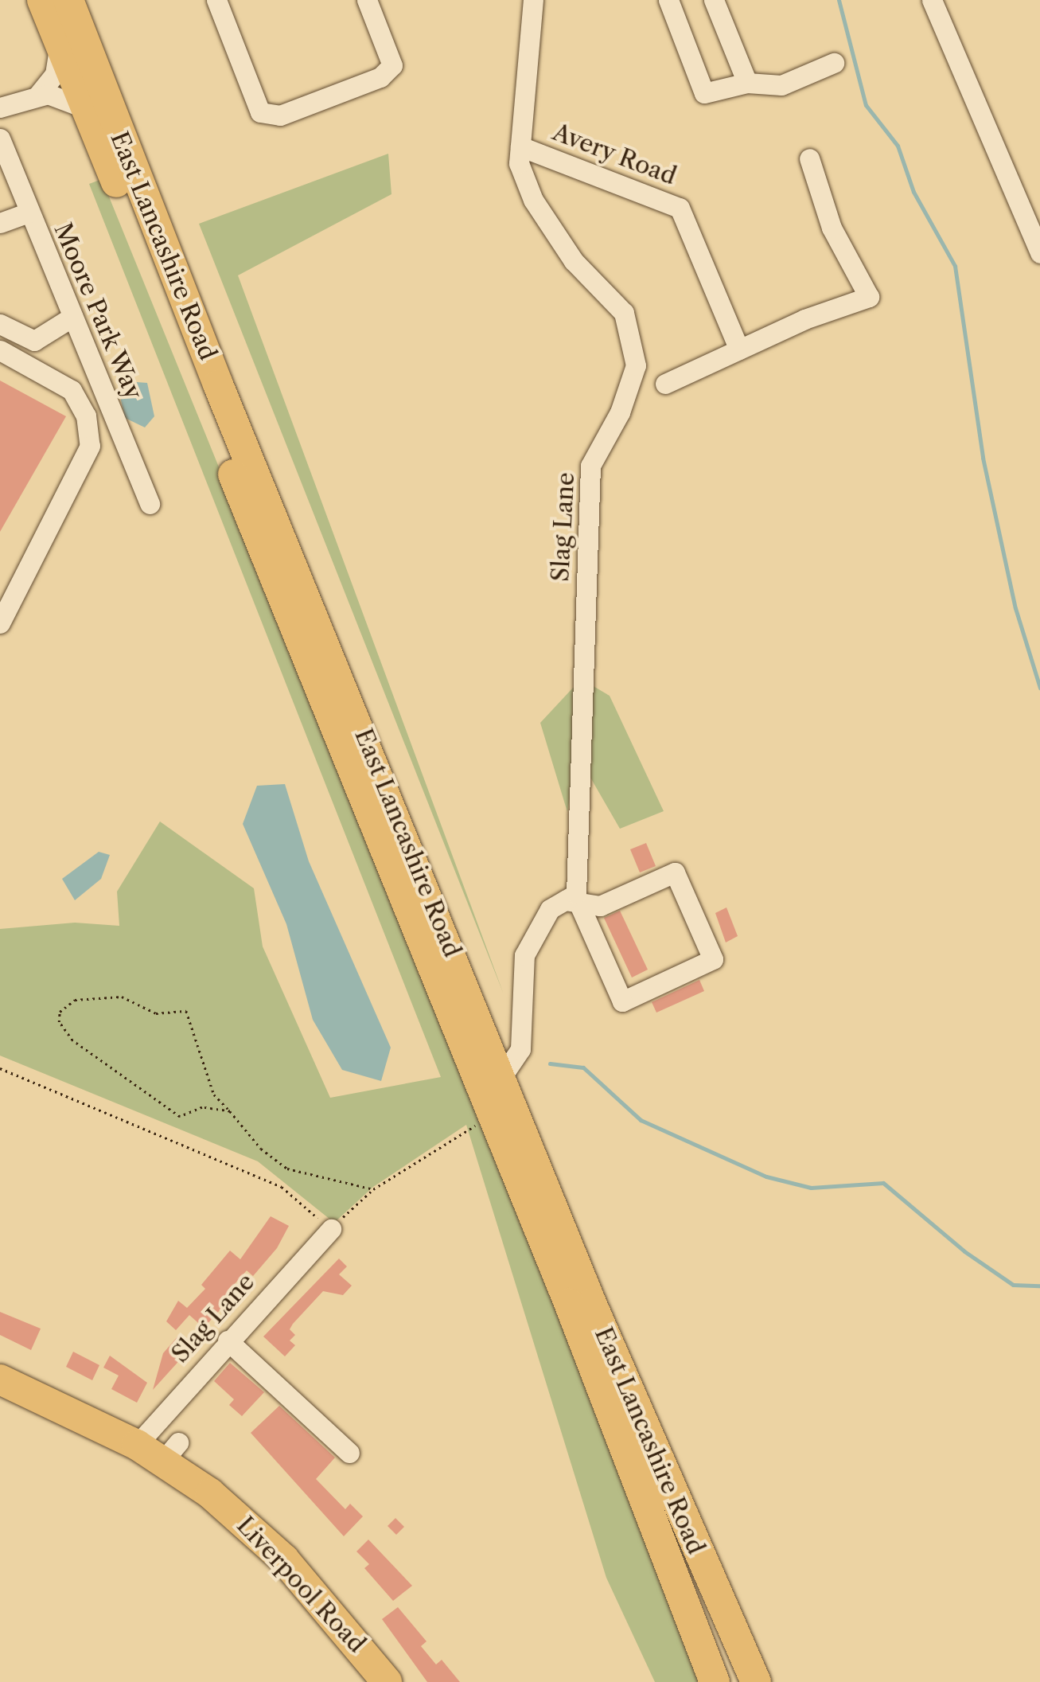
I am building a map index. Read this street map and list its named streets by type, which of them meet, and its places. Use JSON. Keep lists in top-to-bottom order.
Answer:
{
  "streets": {
    "highway": ["East Lancashire Road", "Liverpool Road"],
    "street": ["Avery Road", "Moore Park Way", "Slag Lane"]
  },
  "crossings": [
    ["Avery Road", "Slag Lane"],
    ["East Lancashire Road", "Slag Lane"],
    ["Slag Lane", "Liverpool Road"]
  ]
}
